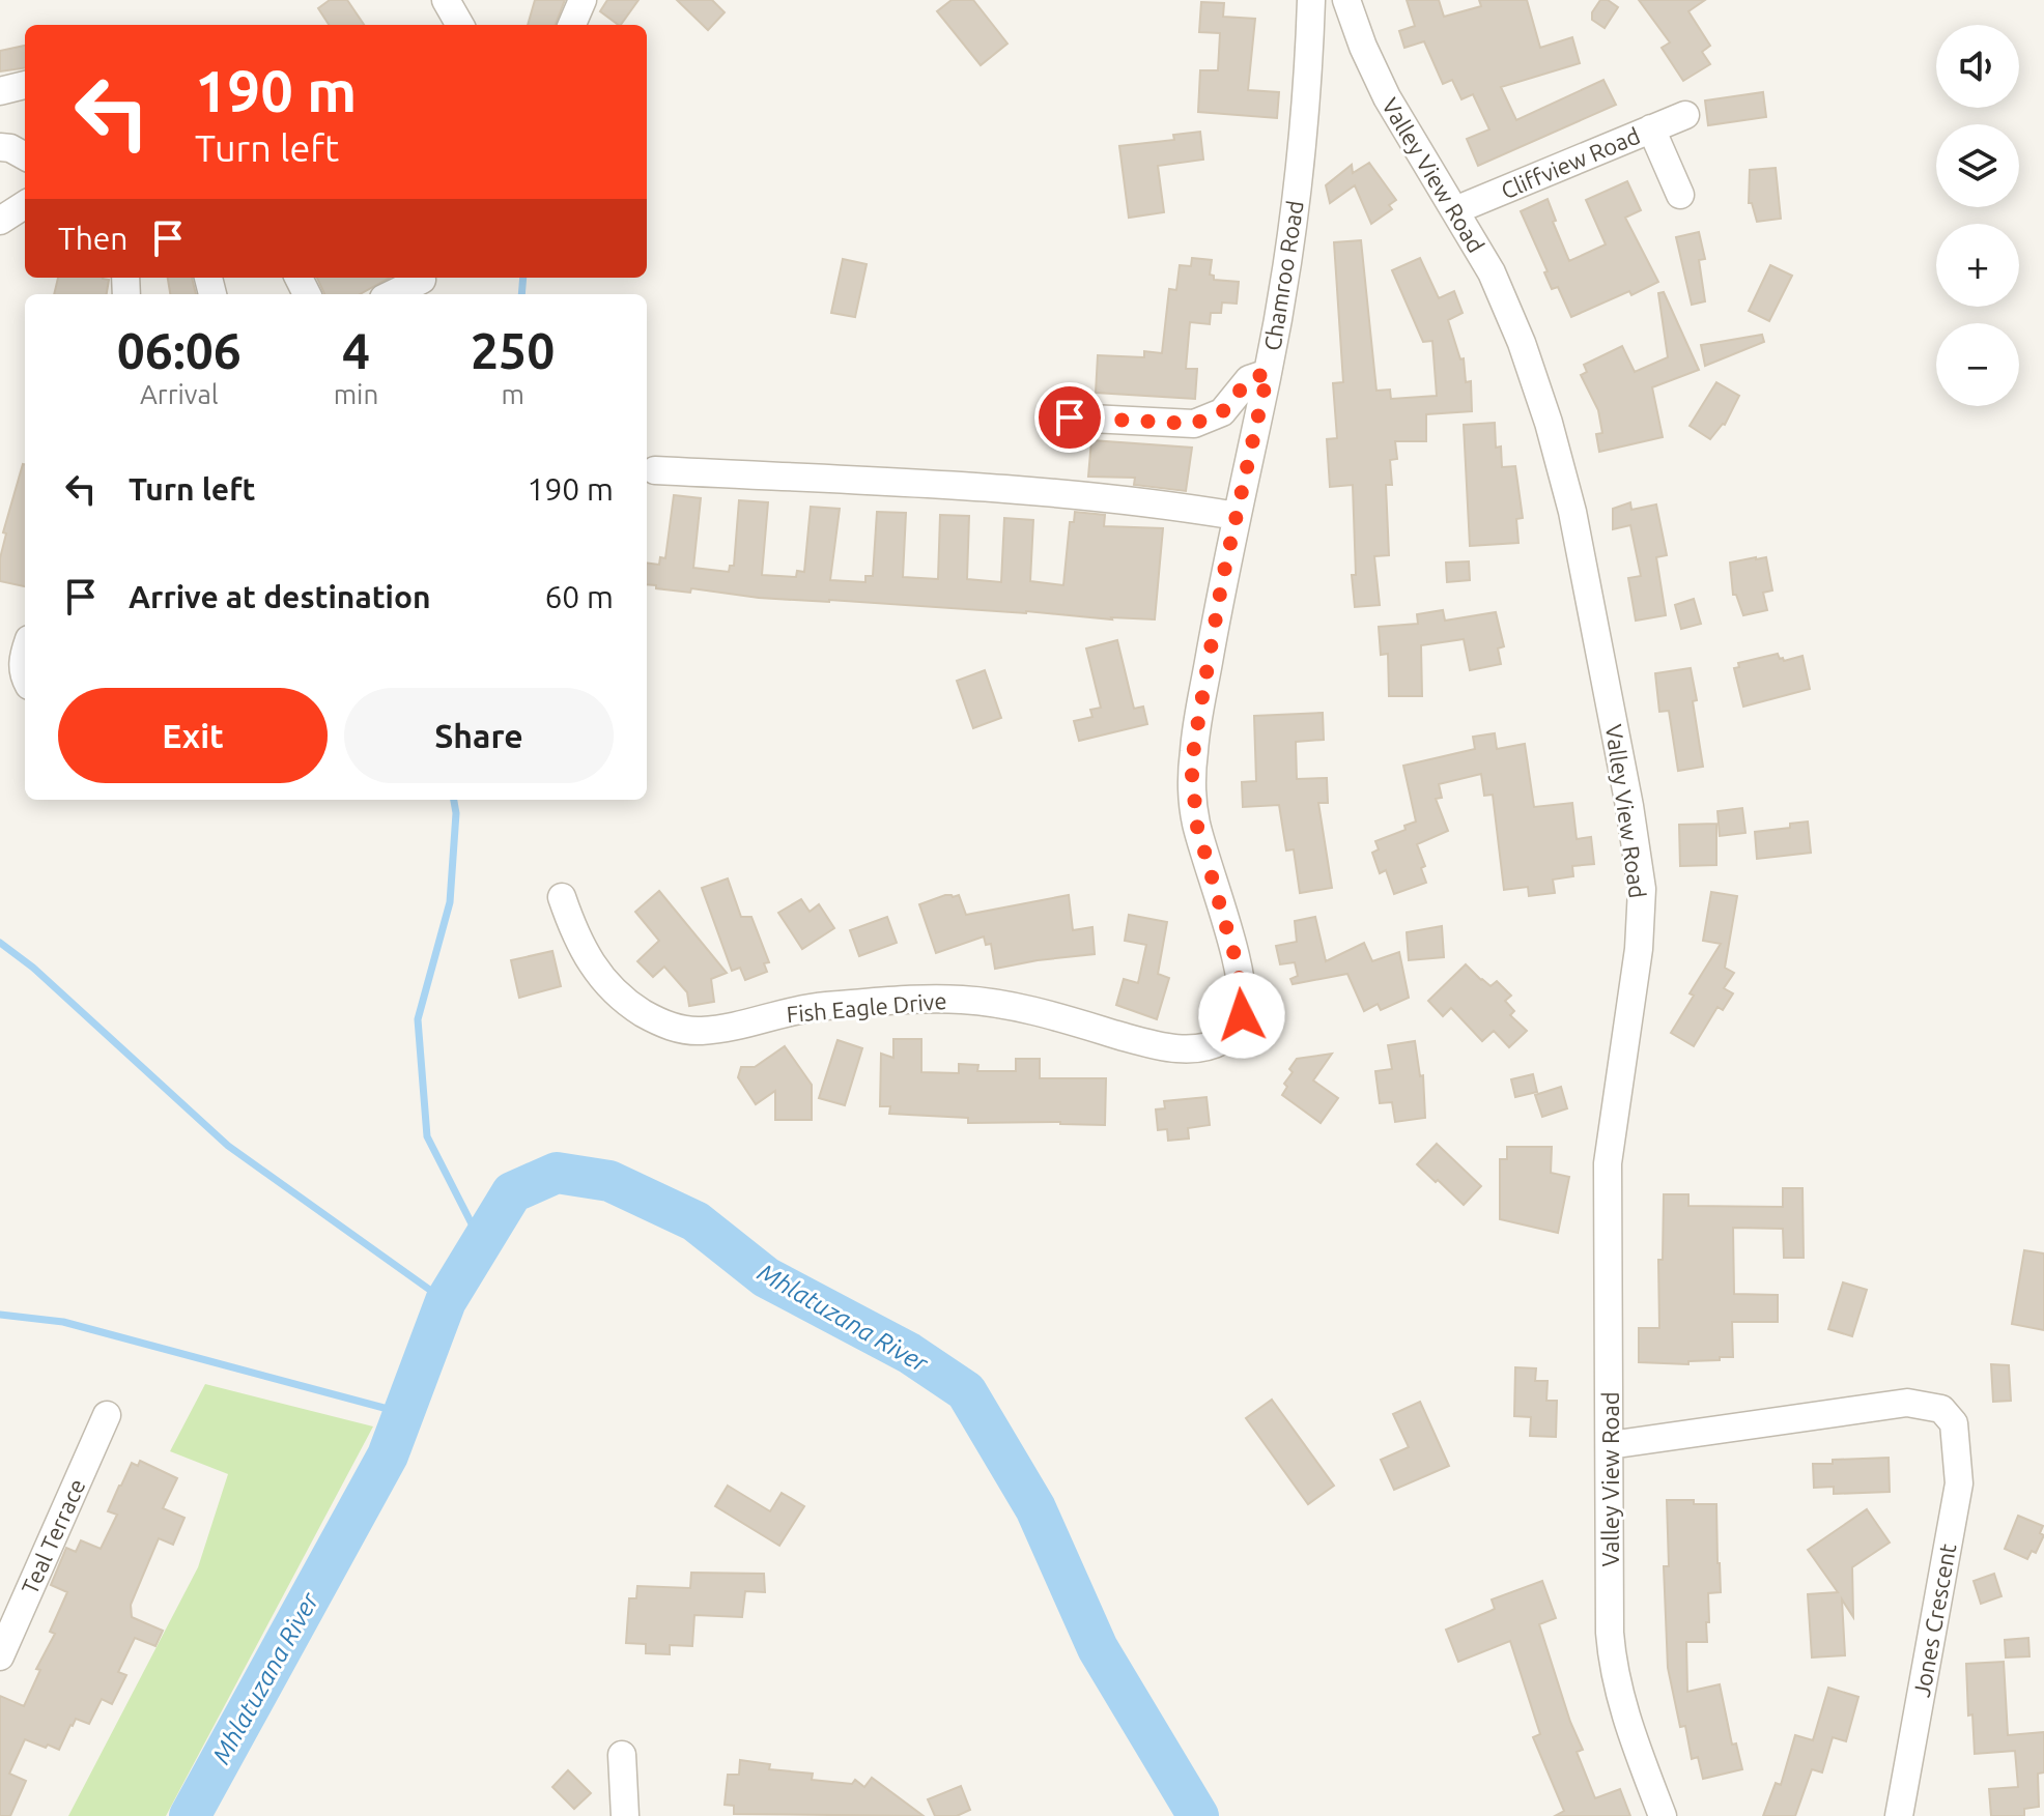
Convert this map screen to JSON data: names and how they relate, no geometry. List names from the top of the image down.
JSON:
{
  "streets": {
    "street": [
      "Cliffview Road",
      "Valley View Road",
      "Chamroo Road",
      "Fish Eagle Drive",
      "Teal Terrace",
      "Jones Crescent"
    ]
  },
  "crossings": [
    ["Cliffview Road", "Valley View Road"],
    ["Valley View Road", "Jones Crescent"],
    ["Chamroo Road", "Fish Eagle Drive"]
  ],
  "water": ["Mhlatuzana River"],
  "page": {
    "map_buttons": ["+", "−"],
    "turn": ["190 m", "Turn left"],
    "then": "Then",
    "eta": [
      "06:06",
      "Arrival",
      "4",
      "min",
      "250",
      "m"
    ],
    "list": [
      {
        "name": "Turn left",
        "value": "190 m"
      },
      {
        "name": "Arrive at destination",
        "value": "60 m"
      }
    ],
    "buttons": ["Exit", "Share"]
  }
}
